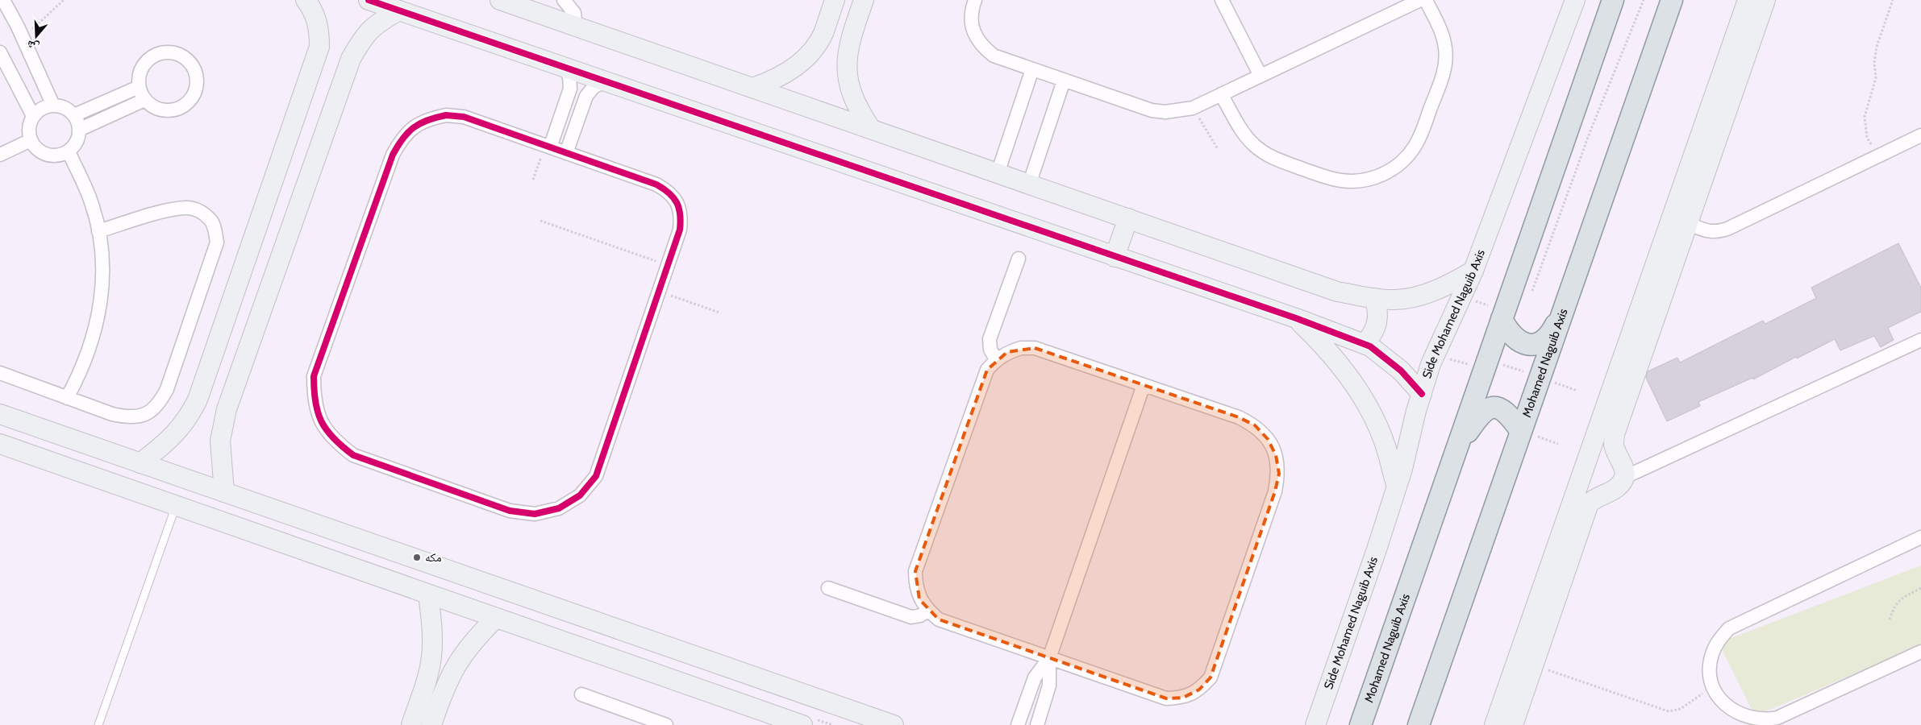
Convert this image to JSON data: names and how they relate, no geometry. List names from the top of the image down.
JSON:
{
  "streets": {
    "main road": ["Mohamed Naguib Axis"],
    "street": ["Side Mohamed Naguib Axis"]
  },
  "places": ["مكه"],
  "north": "bottom"
}
